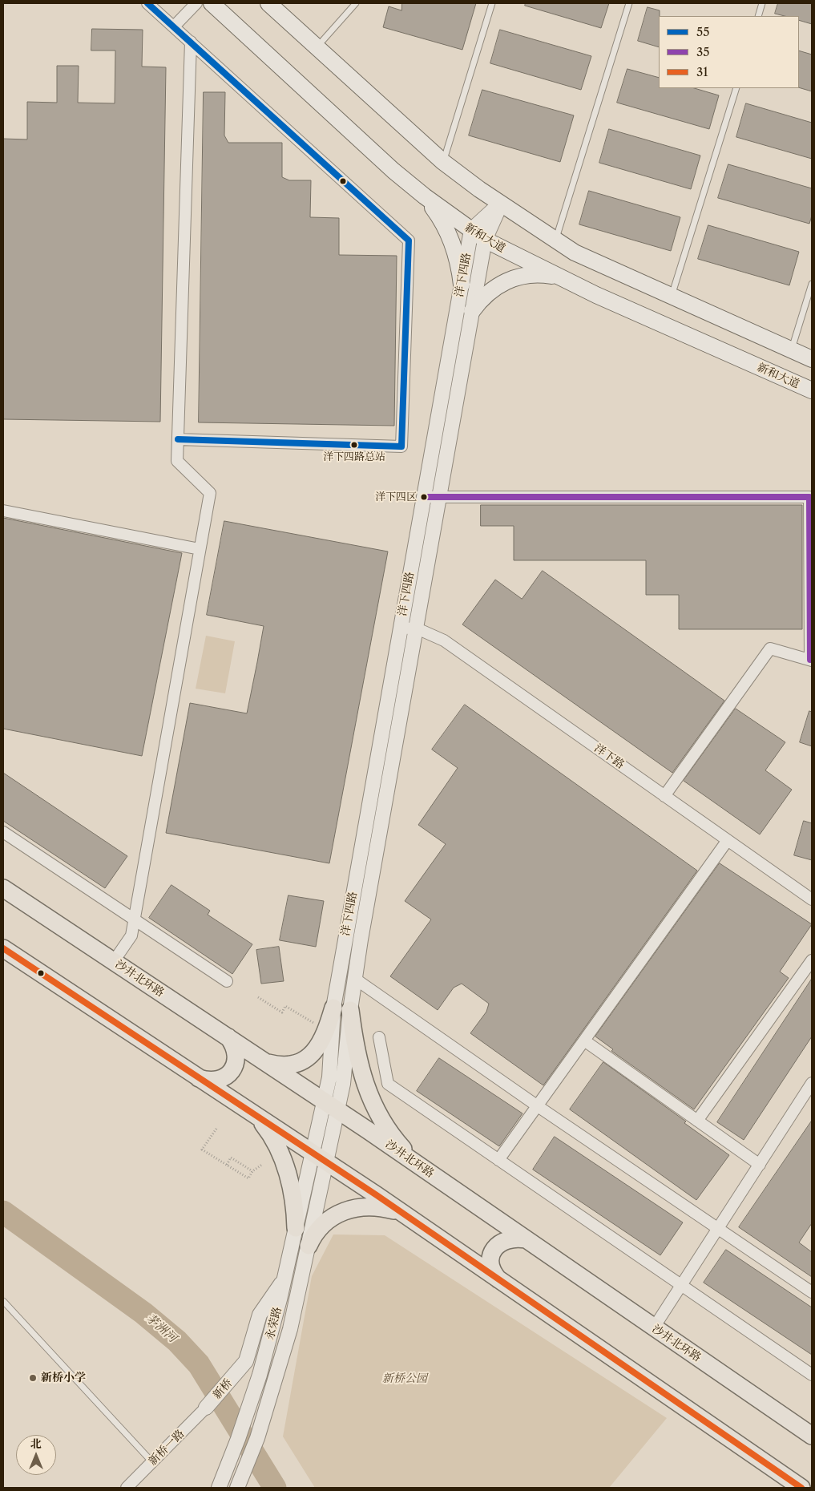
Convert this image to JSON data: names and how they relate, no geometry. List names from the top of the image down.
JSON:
{
  "streets": {
    "main road": ["新和大道", "沙井北环路"],
    "street": [
      "洋下四路",
      "洋下路",
      "永荣路",
      "新桥",
      "新桥一路"
    ]
  },
  "crossings": [
    ["新和大道", "洋下四路"],
    ["洋下四路", "洋下路"],
    ["洋下四路", "沙井北环路"],
    ["洋下四路", "永荣路"],
    ["永荣路", "新桥"],
    ["新桥", "新桥一路"]
  ],
  "water": ["茅洲河"],
  "parks": ["新桥公园"],
  "places": ["洋下四路总站", "洋下四区", "新桥小学"],
  "lines": ["transit line 55", "transit line 35", "transit line 31"],
  "legend": ["55", "35", "31"],
  "north": "top"
}
